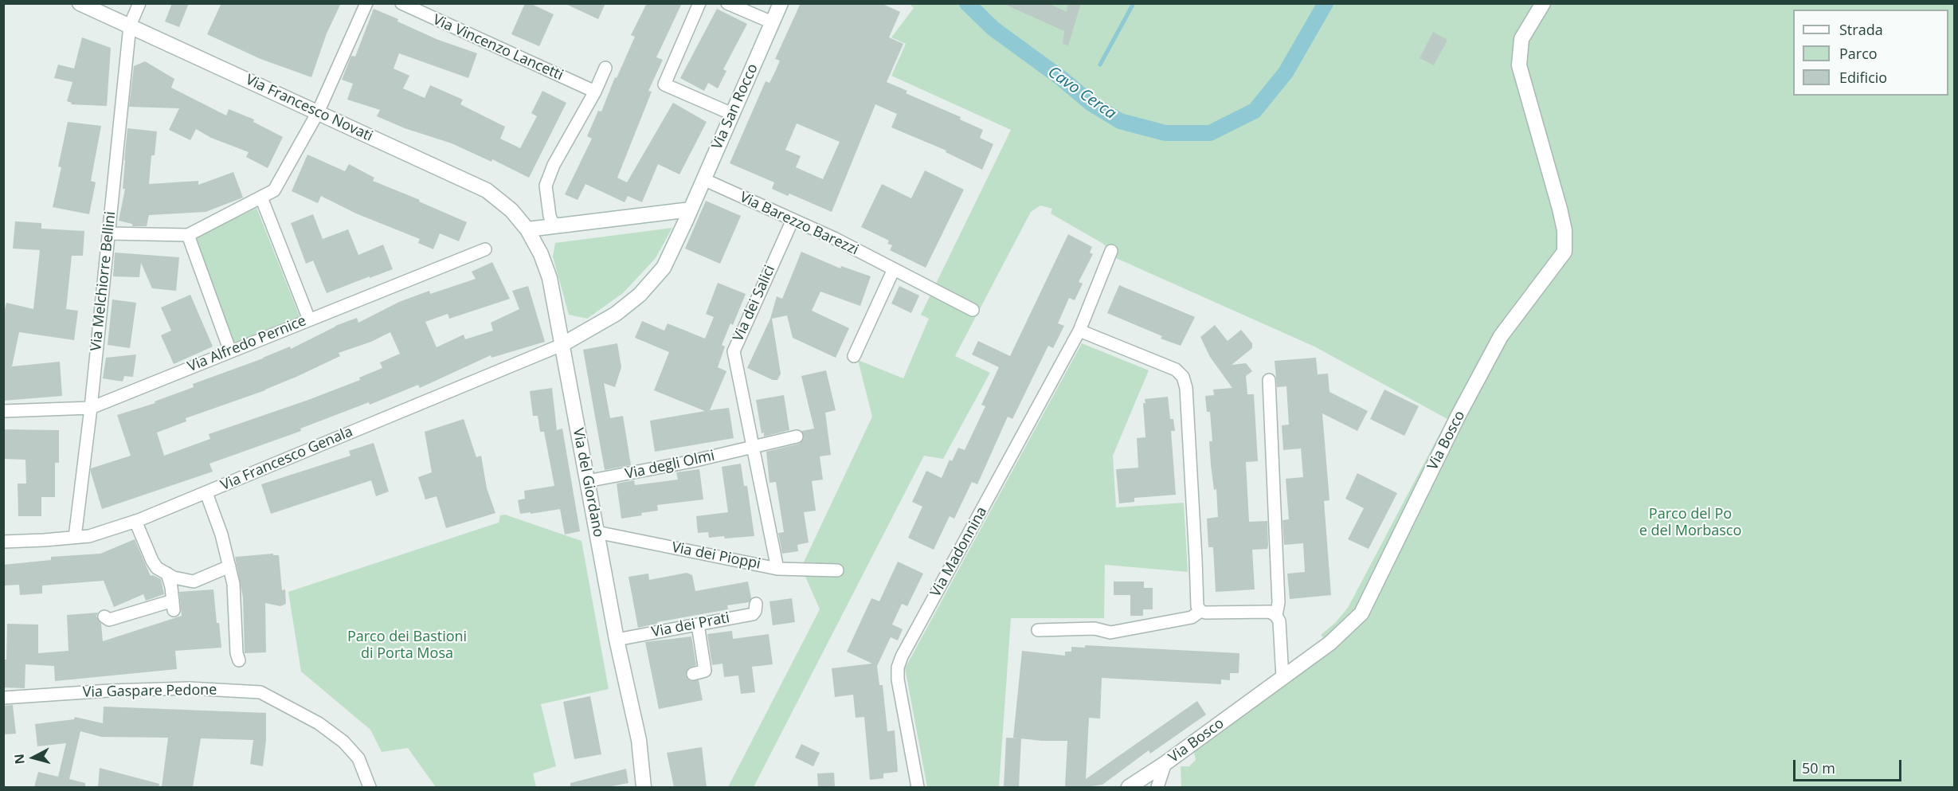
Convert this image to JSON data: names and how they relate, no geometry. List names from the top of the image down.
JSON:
{
  "streets": {
    "street": [
      "Via Vincenzo Lancetti",
      "Via San Rocco",
      "Via Francesco Novati",
      "Via Barezzo Barezzi",
      "Via Melchiorre Bellini",
      "Via dei Salici",
      "Via Alfredo Pernice",
      "Via Bosco",
      "Via Francesco Genala",
      "Via degli Olmi",
      "Via del Giordano",
      "Via Madonnina",
      "Via dei Pioppi",
      "Via dei Prati",
      "Via Gaspare Pedone"
    ]
  },
  "crossings": [
    ["Via San Rocco", "Via Barezzo Barezzi"],
    ["Via San Rocco", "Via Francesco Genala"],
    ["Via San Rocco", "Via del Giordano"],
    ["Via Francesco Novati", "Via Melchiorre Bellini"],
    ["Via Francesco Novati", "Via del Giordano"],
    ["Via Barezzo Barezzi", "Via dei Salici"],
    ["Via Melchiorre Bellini", "Via Alfredo Pernice"],
    ["Via Melchiorre Bellini", "Via Francesco Genala"],
    ["Via dei Salici", "Via degli Olmi"],
    ["Via dei Salici", "Via dei Pioppi"],
    ["Via Francesco Genala", "Via del Giordano"],
    ["Via degli Olmi", "Via del Giordano"],
    ["Via del Giordano", "Via dei Pioppi"],
    ["Via del Giordano", "Via dei Prati"]
  ],
  "water": ["Cavo Cerca"],
  "parks": ["Parco del Po e del Morbasco", "Parco dei Bastioni di Porta Mosa"],
  "legend": ["Strada", "Parco", "Edificio"],
  "scale_bar": "50 m",
  "north": "left"
}
